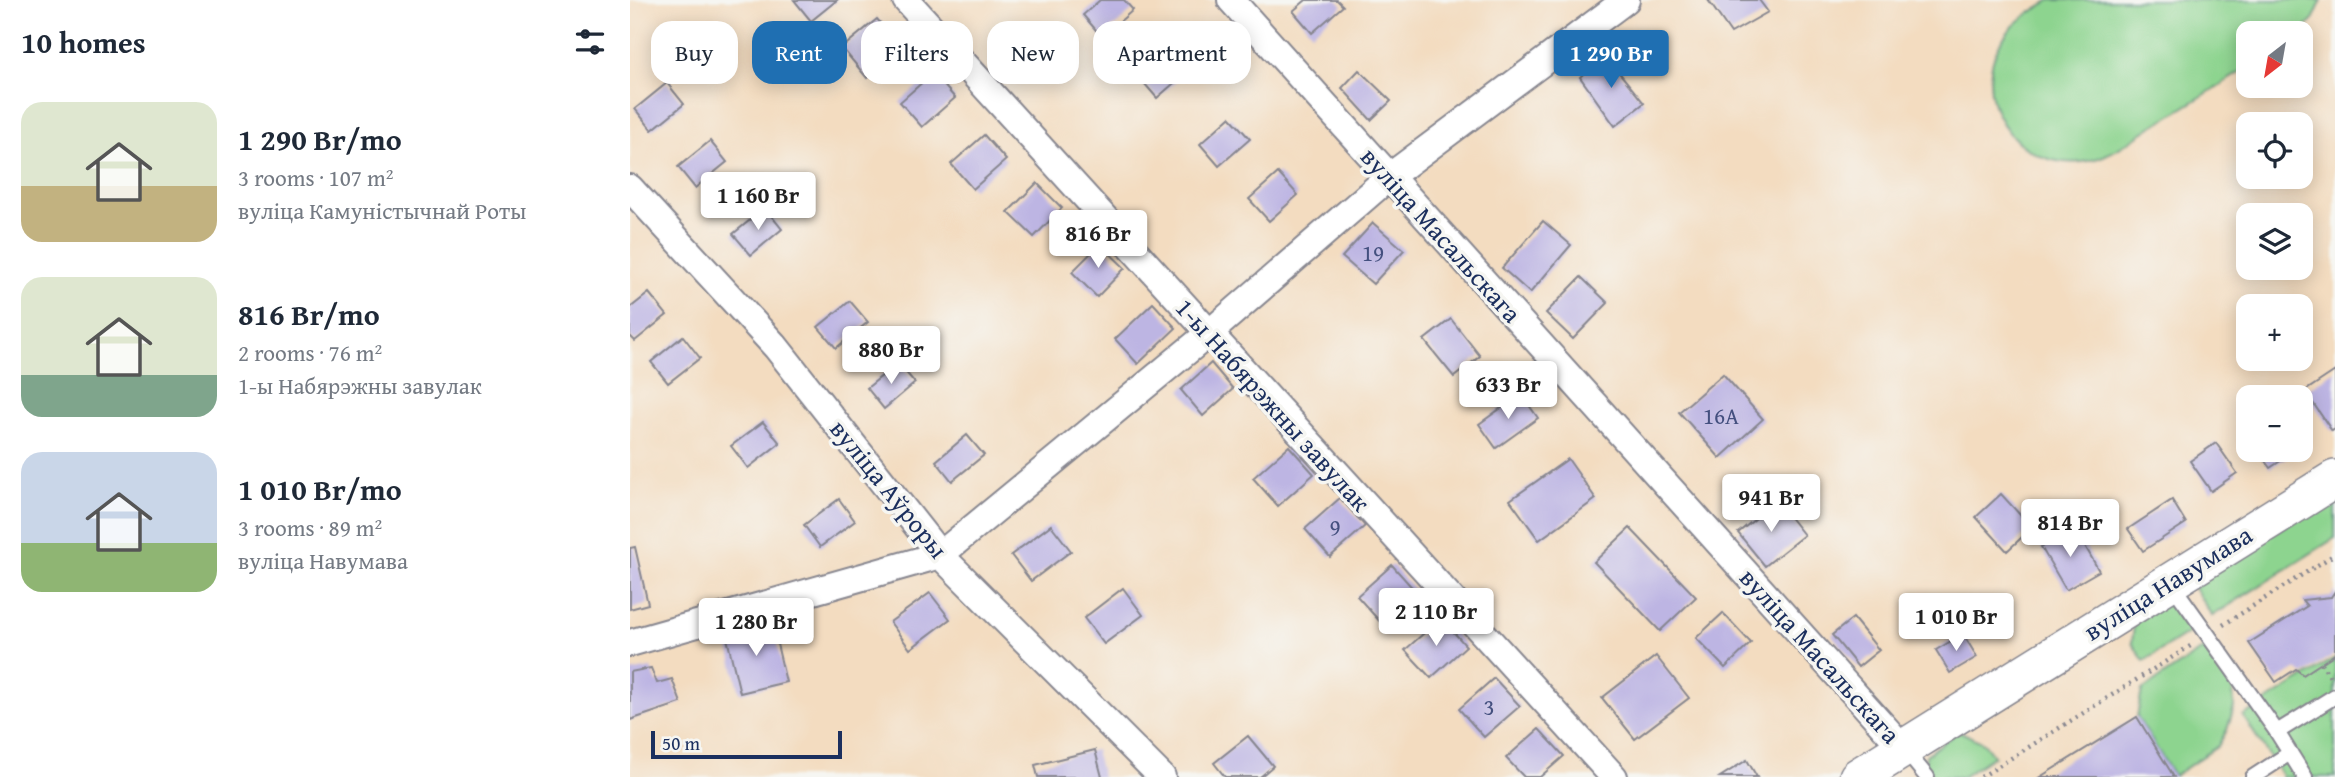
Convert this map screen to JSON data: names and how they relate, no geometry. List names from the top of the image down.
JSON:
{
  "streets": {
    "street": [
      "вуліца Масальскага",
      "1-ы Набярэжны завулак",
      "вуліца Аўроры",
      "вуліца Навумава"
    ]
  },
  "crossings": [
    ["вуліца Масальскага", "вуліца Навумава"]
  ],
  "house_numbers": [
    "19",
    "16А",
    "9",
    "3"
  ],
  "scale_bar": "50 m",
  "north": "bottom left",
  "page": {
    "heading": "10 homes",
    "map_buttons": ["+", "−"],
    "chip": [
      "Buy",
      "Rent",
      "Filters",
      "New",
      "Apartment"
    ],
    "price": [
      "1 290 Br",
      "1 160 Br",
      "816 Br",
      "880 Br",
      "633 Br",
      "941 Br",
      "814 Br",
      "2 110 Br",
      "1 010 Br",
      "1 280 Br"
    ],
    "list": [
      {
        "name": "1 290 Br/mo",
        "note": "3 rooms · 107 m² · вуліца Камуністычнай Роты"
      },
      {
        "name": "816 Br/mo",
        "note": "2 rooms · 76 m² · 1-ы Набярэжны завулак"
      },
      {
        "name": "1 010 Br/mo",
        "note": "3 rooms · 89 m² · вуліца Навумава"
      }
    ],
    "scale": "50 m"
  }
}
